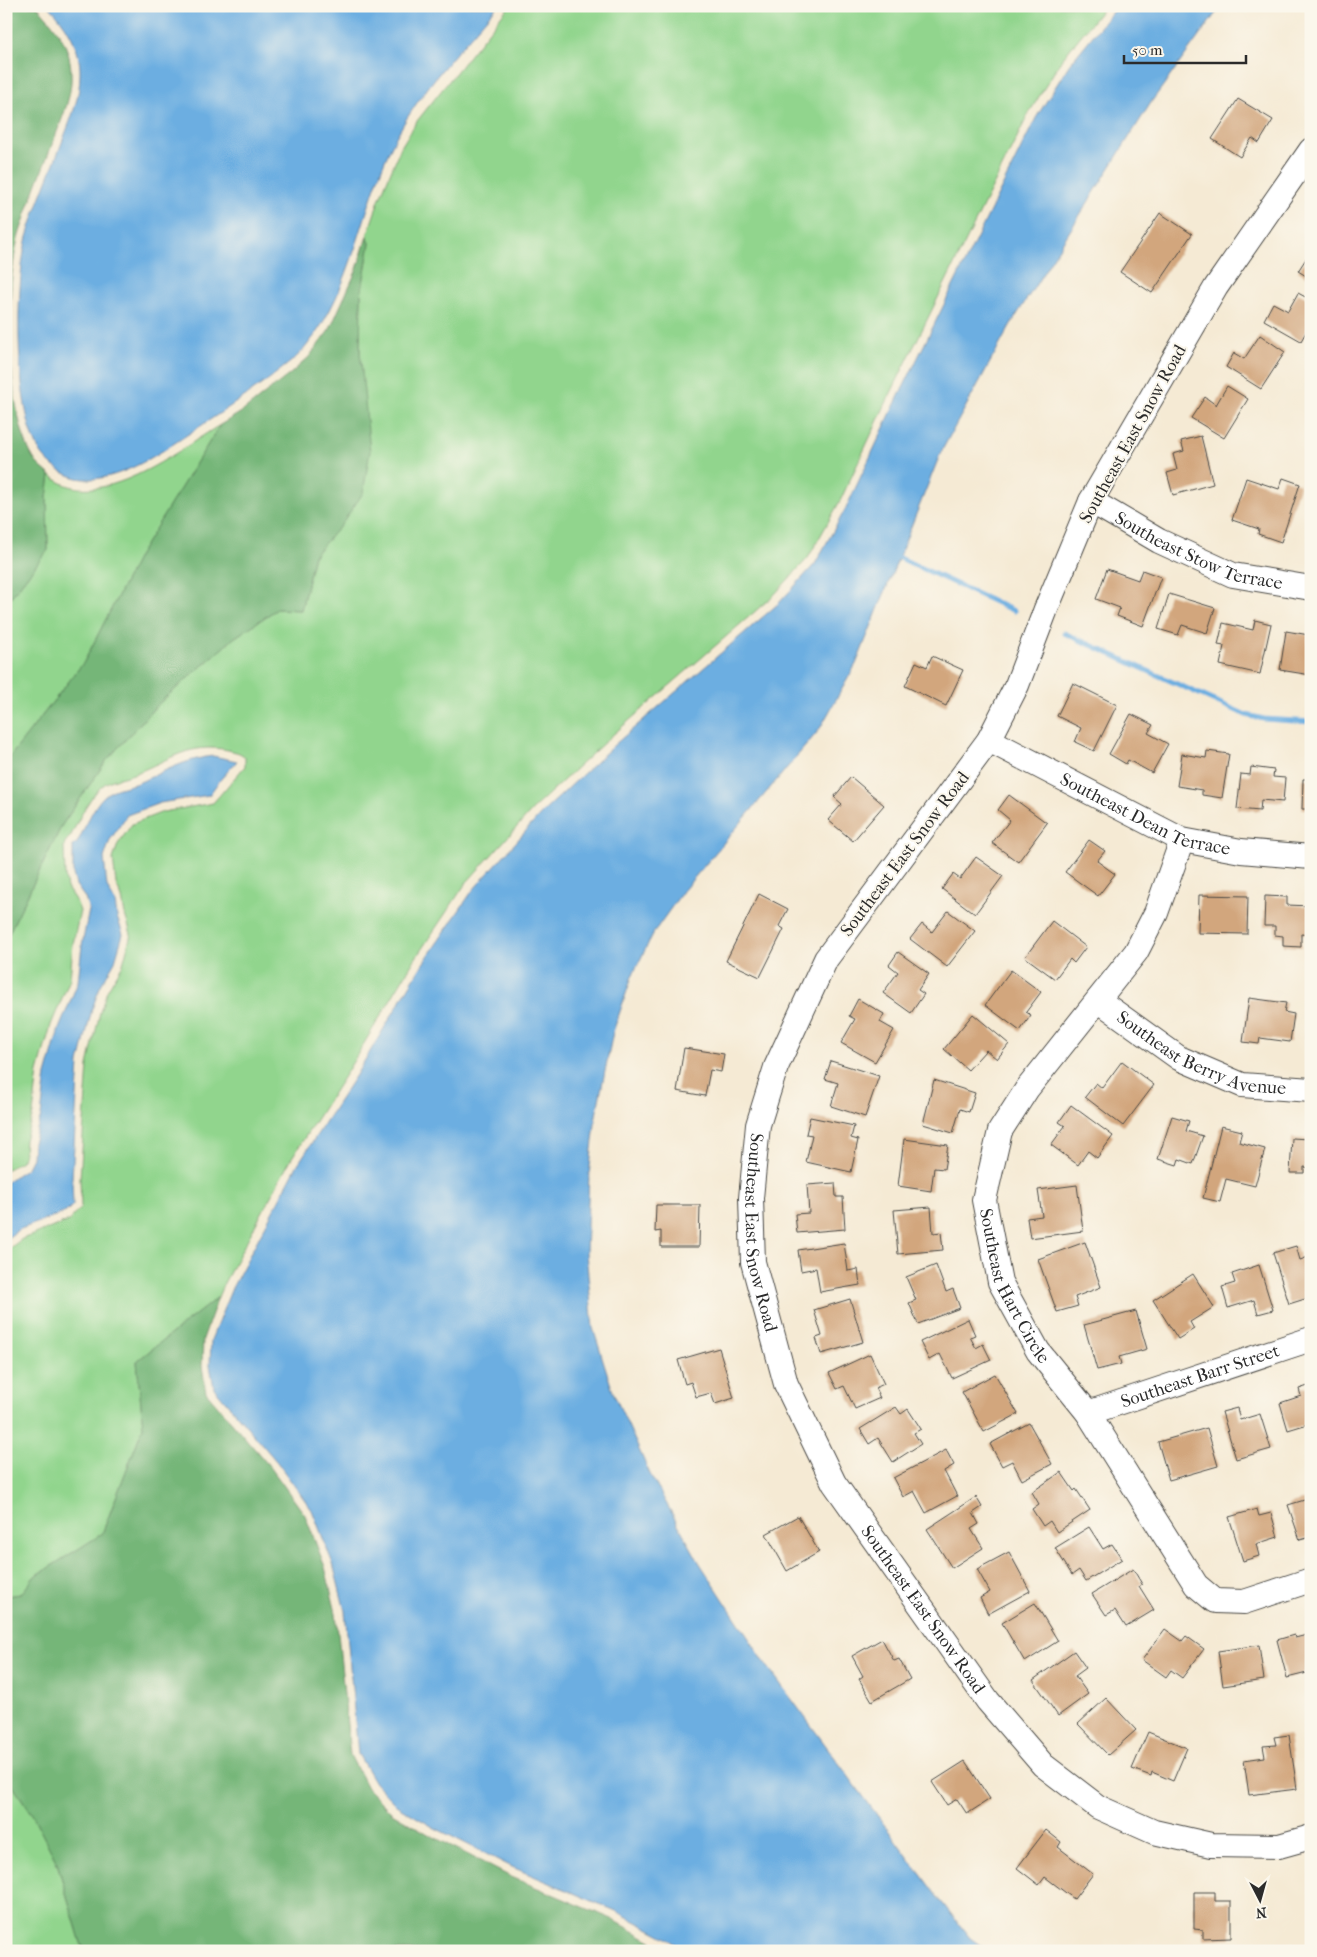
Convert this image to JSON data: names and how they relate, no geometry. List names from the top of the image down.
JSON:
{
  "streets": {
    "street": [
      "Southeast East Snow Road",
      "Southeast Stow Terrace",
      "Southeast Dean Terrace",
      "Southeast Berry Avenue",
      "Southeast Hart Circle",
      "Southeast Barr Street"
    ]
  },
  "crossings": [
    ["Southeast East Snow Road", "Southeast Stow Terrace"],
    ["Southeast East Snow Road", "Southeast Dean Terrace"],
    ["Southeast Dean Terrace", "Southeast Hart Circle"],
    ["Southeast Berry Avenue", "Southeast Hart Circle"],
    ["Southeast Hart Circle", "Southeast Barr Street"]
  ],
  "scale_bar": "50 m",
  "north": "bottom"
}
